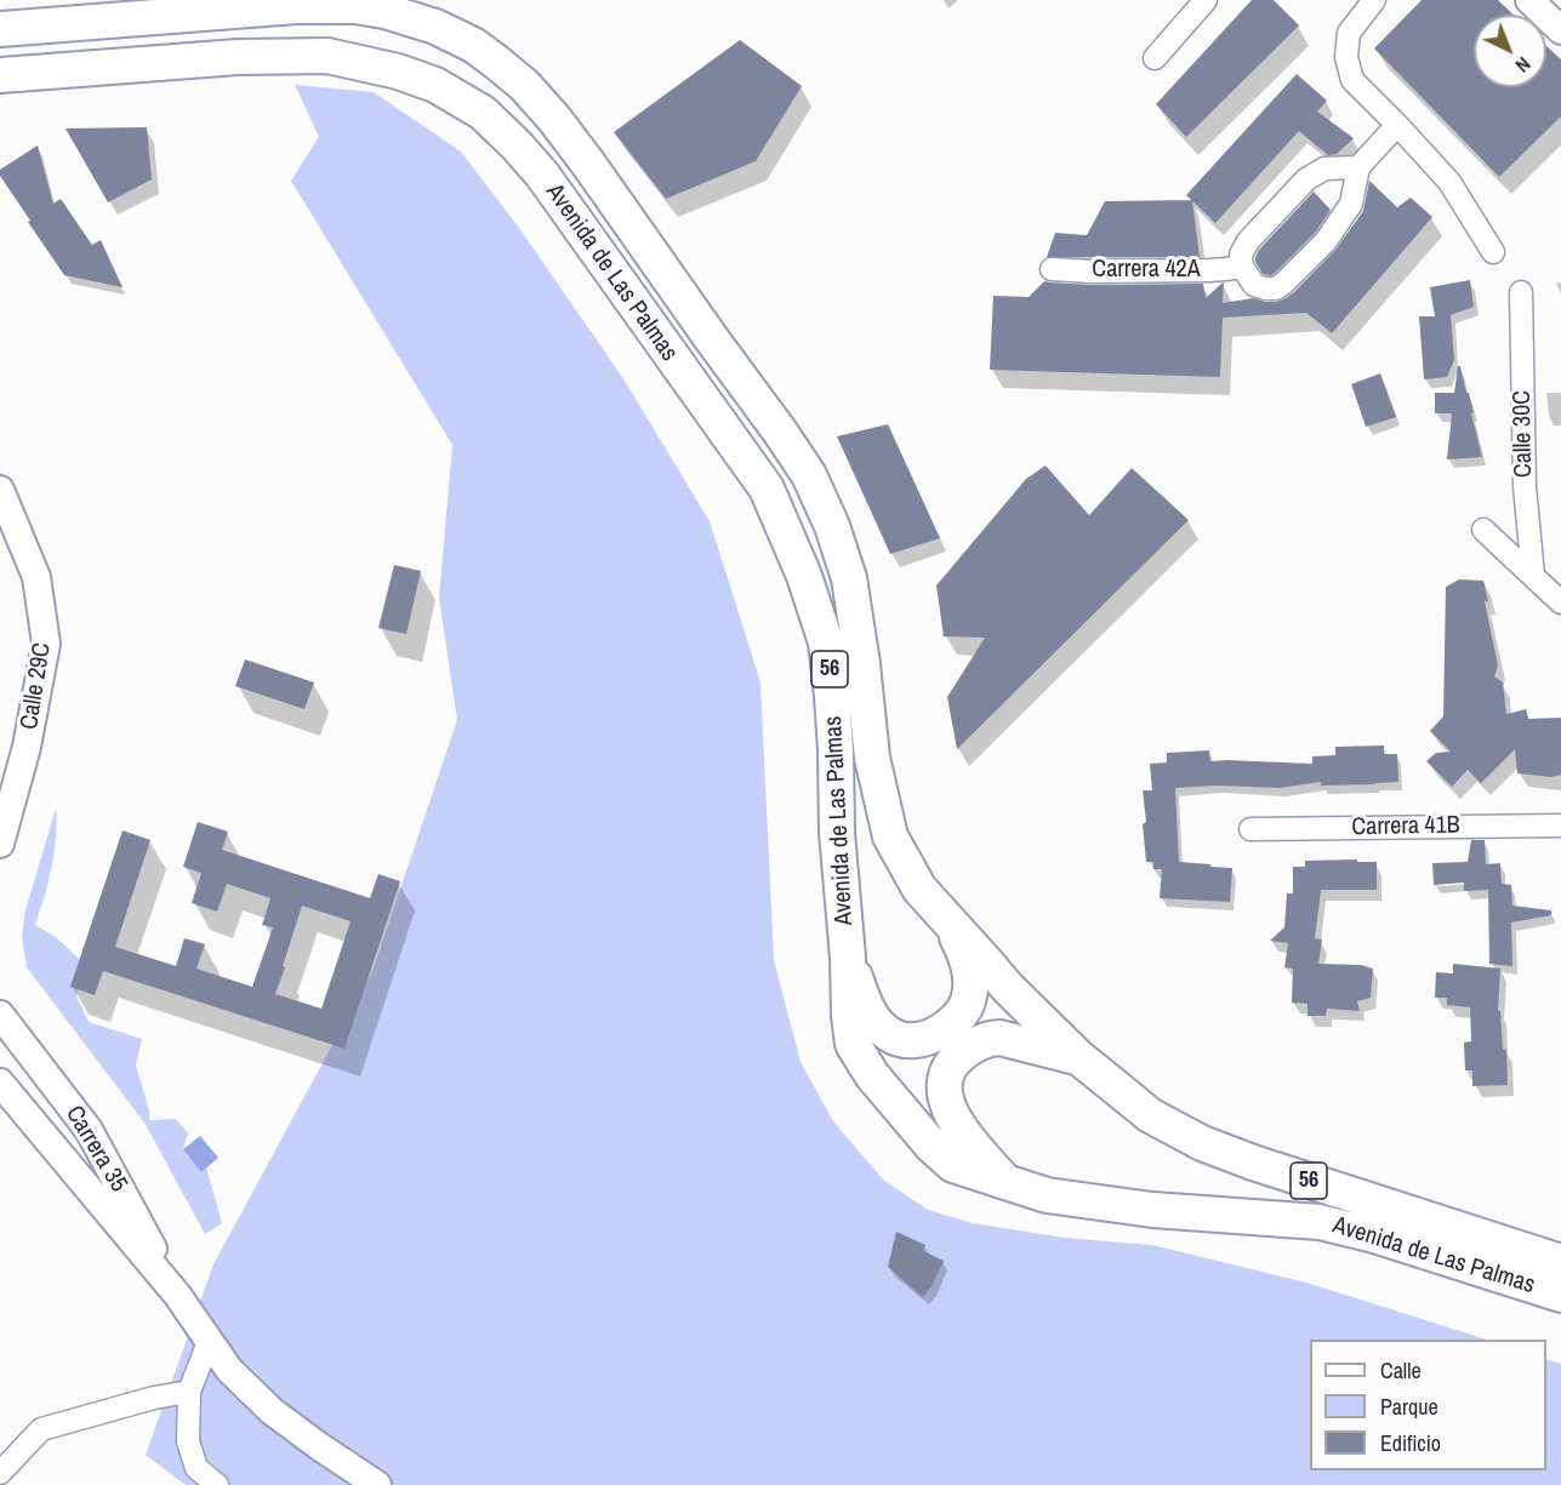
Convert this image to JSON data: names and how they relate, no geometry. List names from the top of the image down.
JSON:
{
  "streets": {
    "main road": ["Avenida de Las Palmas", "56"],
    "street": [
      "Carrera 42A",
      "Calle 30C",
      "Calle 29C",
      "Carrera 41B",
      "Carrera 35"
    ]
  },
  "legend": ["Calle", "Parque", "Edificio"],
  "north": "bottom right"
}
